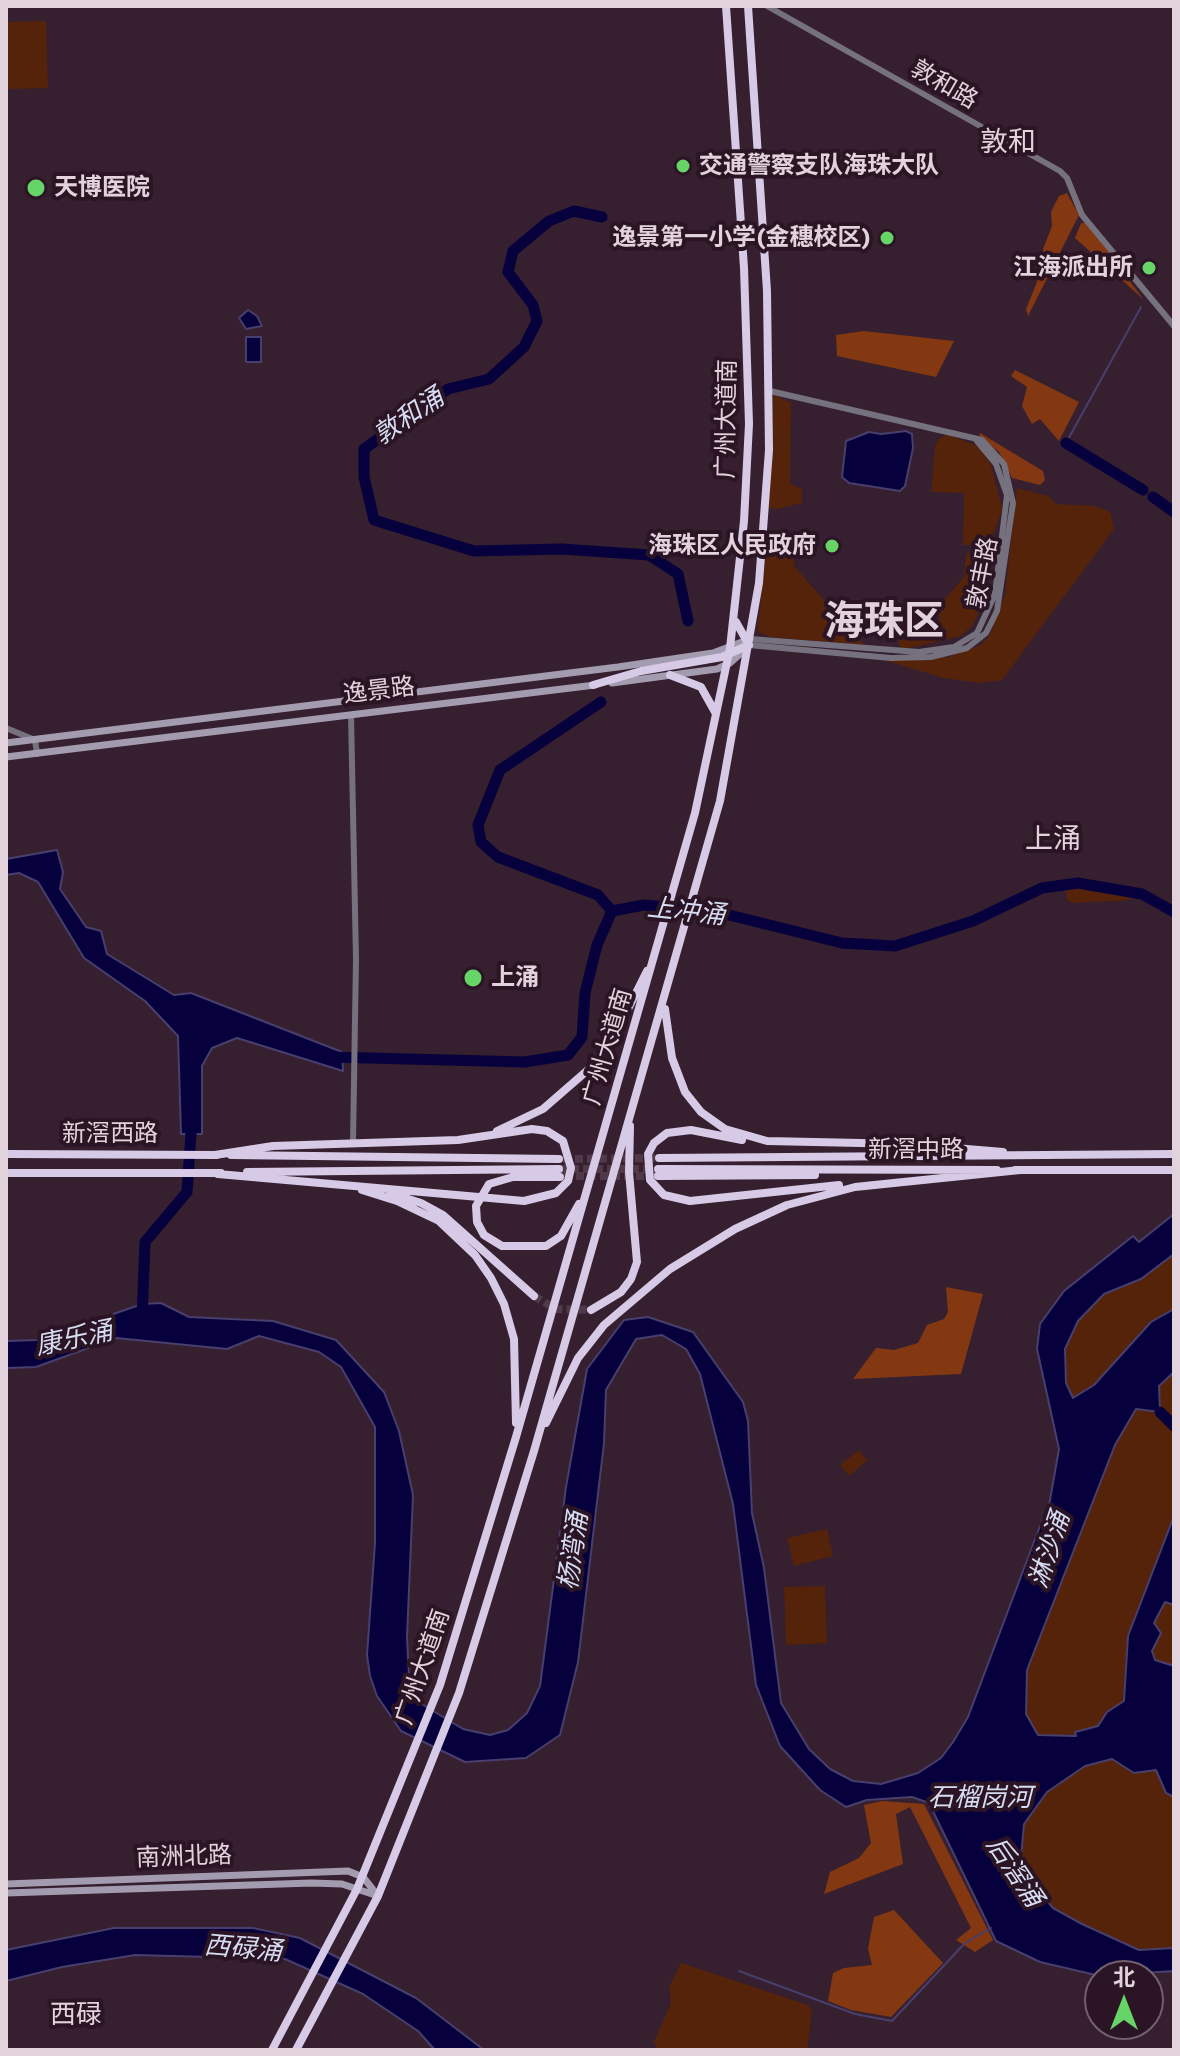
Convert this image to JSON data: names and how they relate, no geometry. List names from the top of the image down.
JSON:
{
  "streets": {
    "highway": ["广州大道南", "新滘西路", "新滘中路"],
    "main road": ["逸景路", "南洲北路"],
    "street": ["敦和路", "敦丰路"]
  },
  "crossings": [
    ["广州大道南", "敦丰路"],
    ["广州大道南", "逸景路"],
    ["广州大道南", "南洲北路"]
  ],
  "districts": [
    "敦和",
    "海珠区",
    "上涌",
    "西碌"
  ],
  "water": [
    "敦和涌",
    "上冲涌",
    "康乐涌",
    "淋沙涌",
    "杨湾涌",
    "石榴岗河",
    "后滘涌",
    "西碌涌"
  ],
  "places": [
    "交通警察支队海珠大队",
    "天博医院",
    "逸景第一小学(金穗校区)",
    "江海派出所",
    "海珠区人民政府",
    "上涌"
  ],
  "north": "top"
}
